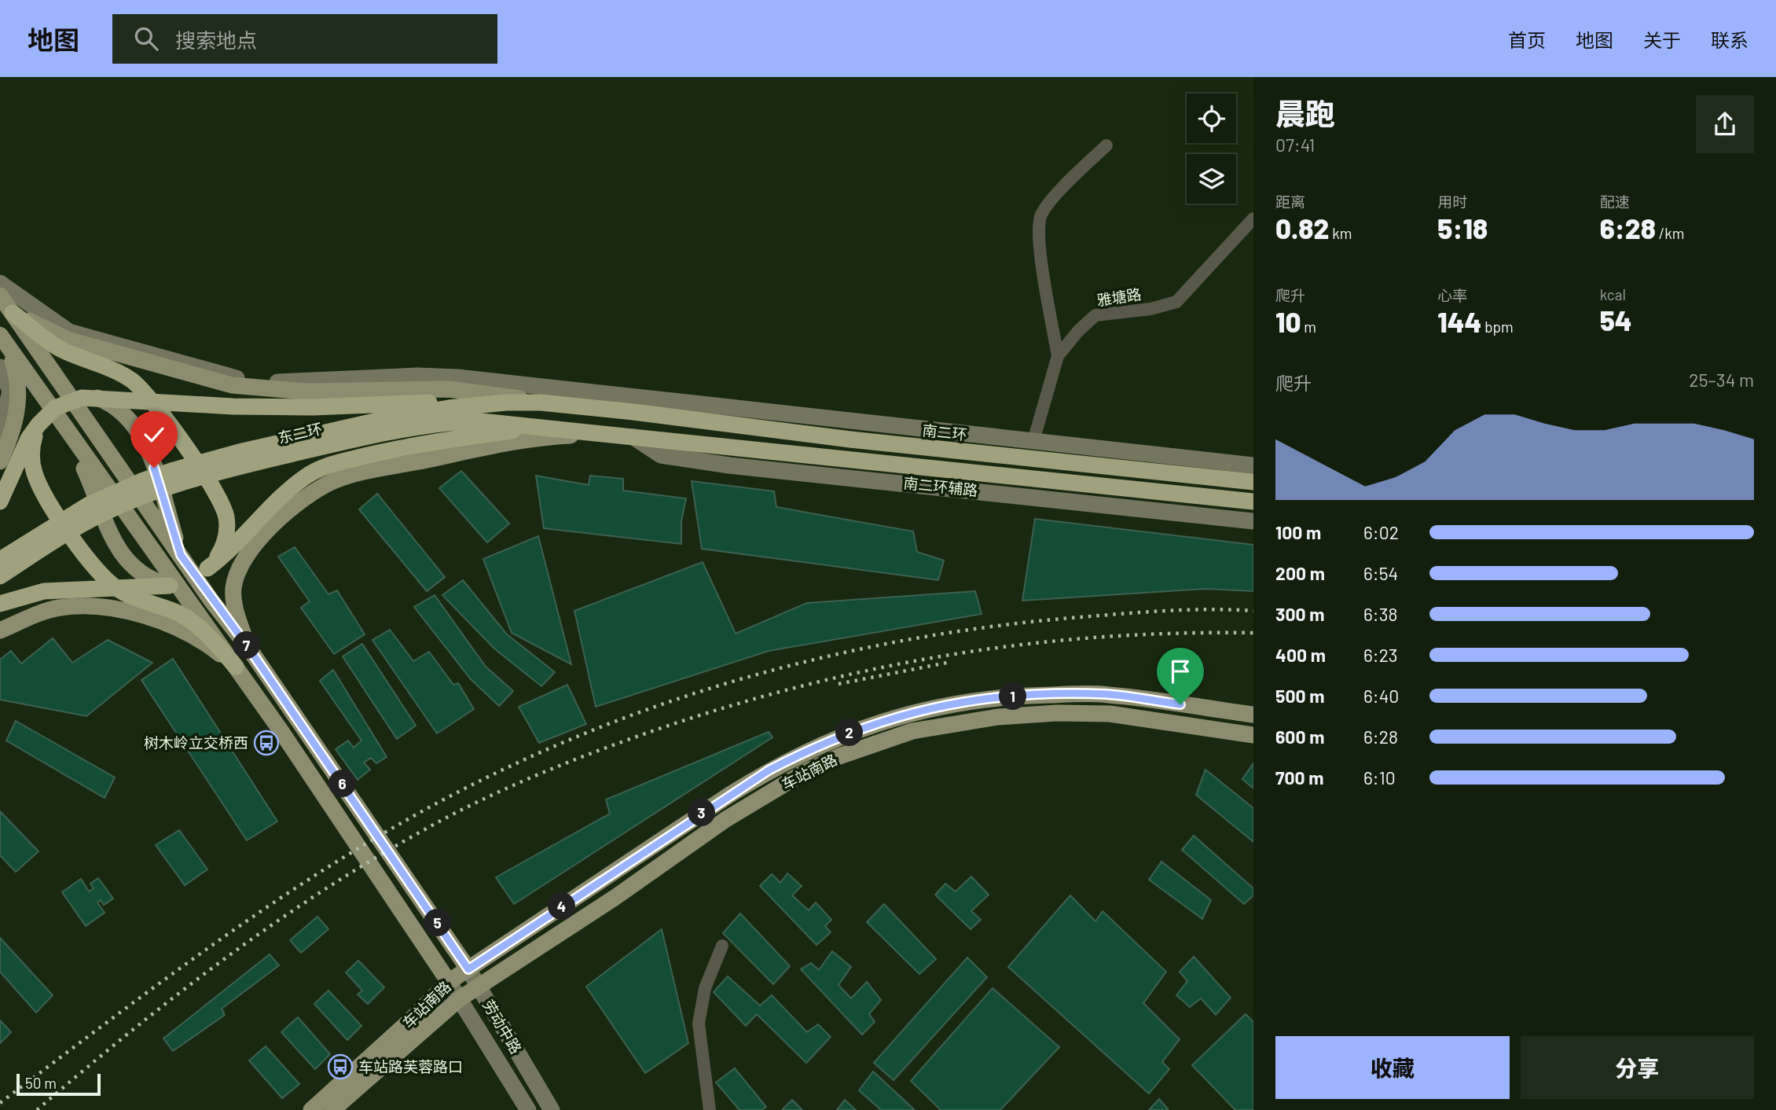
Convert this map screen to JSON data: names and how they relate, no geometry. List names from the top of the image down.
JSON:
{
  "streets": {
    "highway": ["南二环", "东二环"],
    "main road": ["南二环辅路", "车站南路", "劳动中路"],
    "street": ["雅塘路"]
  },
  "crossings": [
    ["南二环", "东二环"],
    ["东二环", "南二环辅路"],
    ["车站南路", "劳动中路"]
  ],
  "places": {
    "bus stop": ["树木岭立交桥西", "车站路芙蓉路口"]
  },
  "scale_bar": "50 m",
  "page": {
    "header": "地图",
    "search": "搜索地点",
    "nav": [
      "首页",
      "地图",
      "关于",
      "联系"
    ],
    "heading": ["晨跑", "07:41"],
    "stats": [
      ["距离", "0.82 km"],
      ["用时", "5:18"],
      ["配速", "6:28 /km"],
      ["爬升", "10 m"],
      ["心率", "144 bpm"],
      ["kcal", "54"]
    ],
    "chart": ["爬升", "25–34 m"],
    "list": [
      {
        "name": "100 m",
        "note": "6:02"
      },
      {
        "name": "200 m",
        "note": "6:54"
      },
      {
        "name": "300 m",
        "note": "6:38"
      },
      {
        "name": "400 m",
        "note": "6:23"
      },
      {
        "name": "500 m",
        "note": "6:40"
      },
      {
        "name": "600 m",
        "note": "6:28"
      },
      {
        "name": "700 m",
        "note": "6:10"
      }
    ],
    "pins": [
      "7",
      "1",
      "2",
      "6",
      "3",
      "4",
      "5"
    ],
    "buttons": ["收藏", "分享"],
    "scale": "50 m"
  }
}
